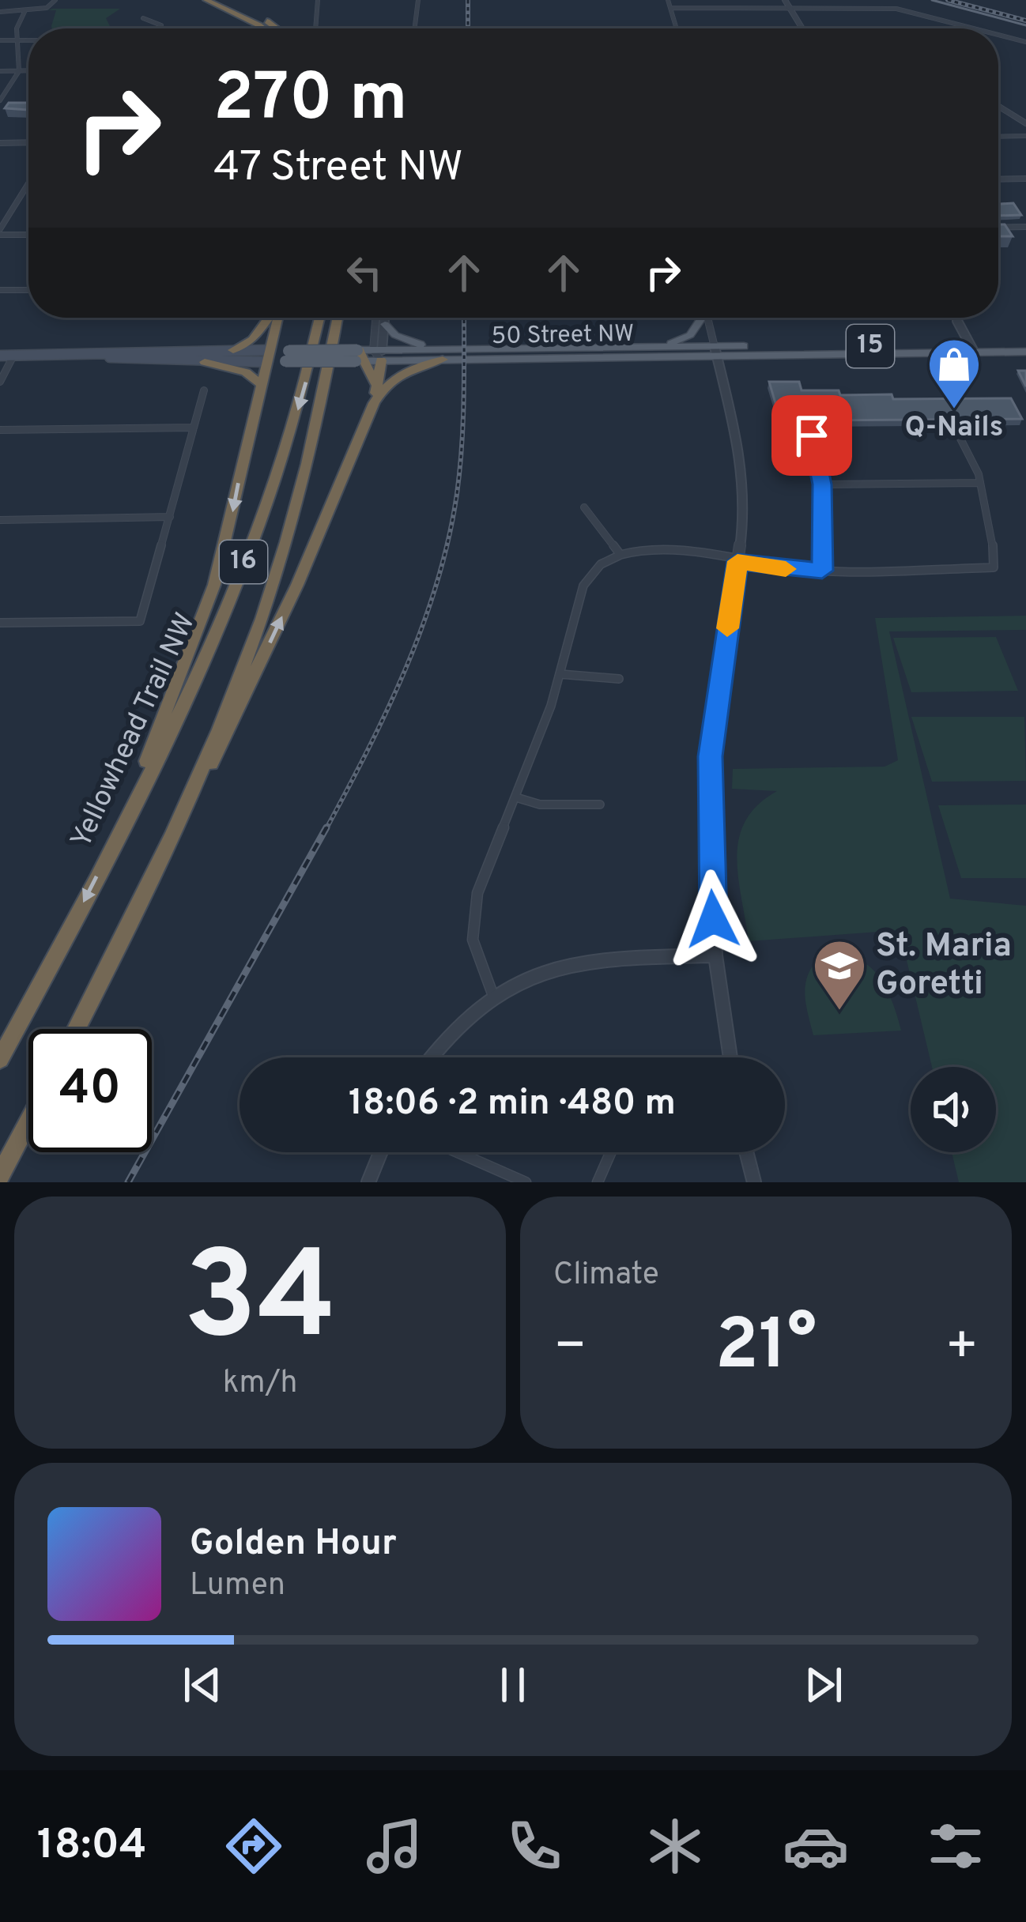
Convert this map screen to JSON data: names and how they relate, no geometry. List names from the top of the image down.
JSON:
{
  "streets": {
    "highway": ["16", "Yellowhead Trail NW"],
    "main road": ["50 Street NW", "15"]
  },
  "places": {
    "shop": ["Q-Nails"],
    "school or university": ["St. Maria Goretti"]
  },
  "page": {
    "turn": ["270 m", "47 Street NW"],
    "limit": "40",
    "trip": "18:06 · 2 min · 480 m",
    "tile": [
      ["34", "km/h"],
      "Climate"
    ],
    "heat": ["−", "21°", "+"],
    "song": ["Golden Hour", "Lumen"],
    "tabs": "18:04"
  }
}
